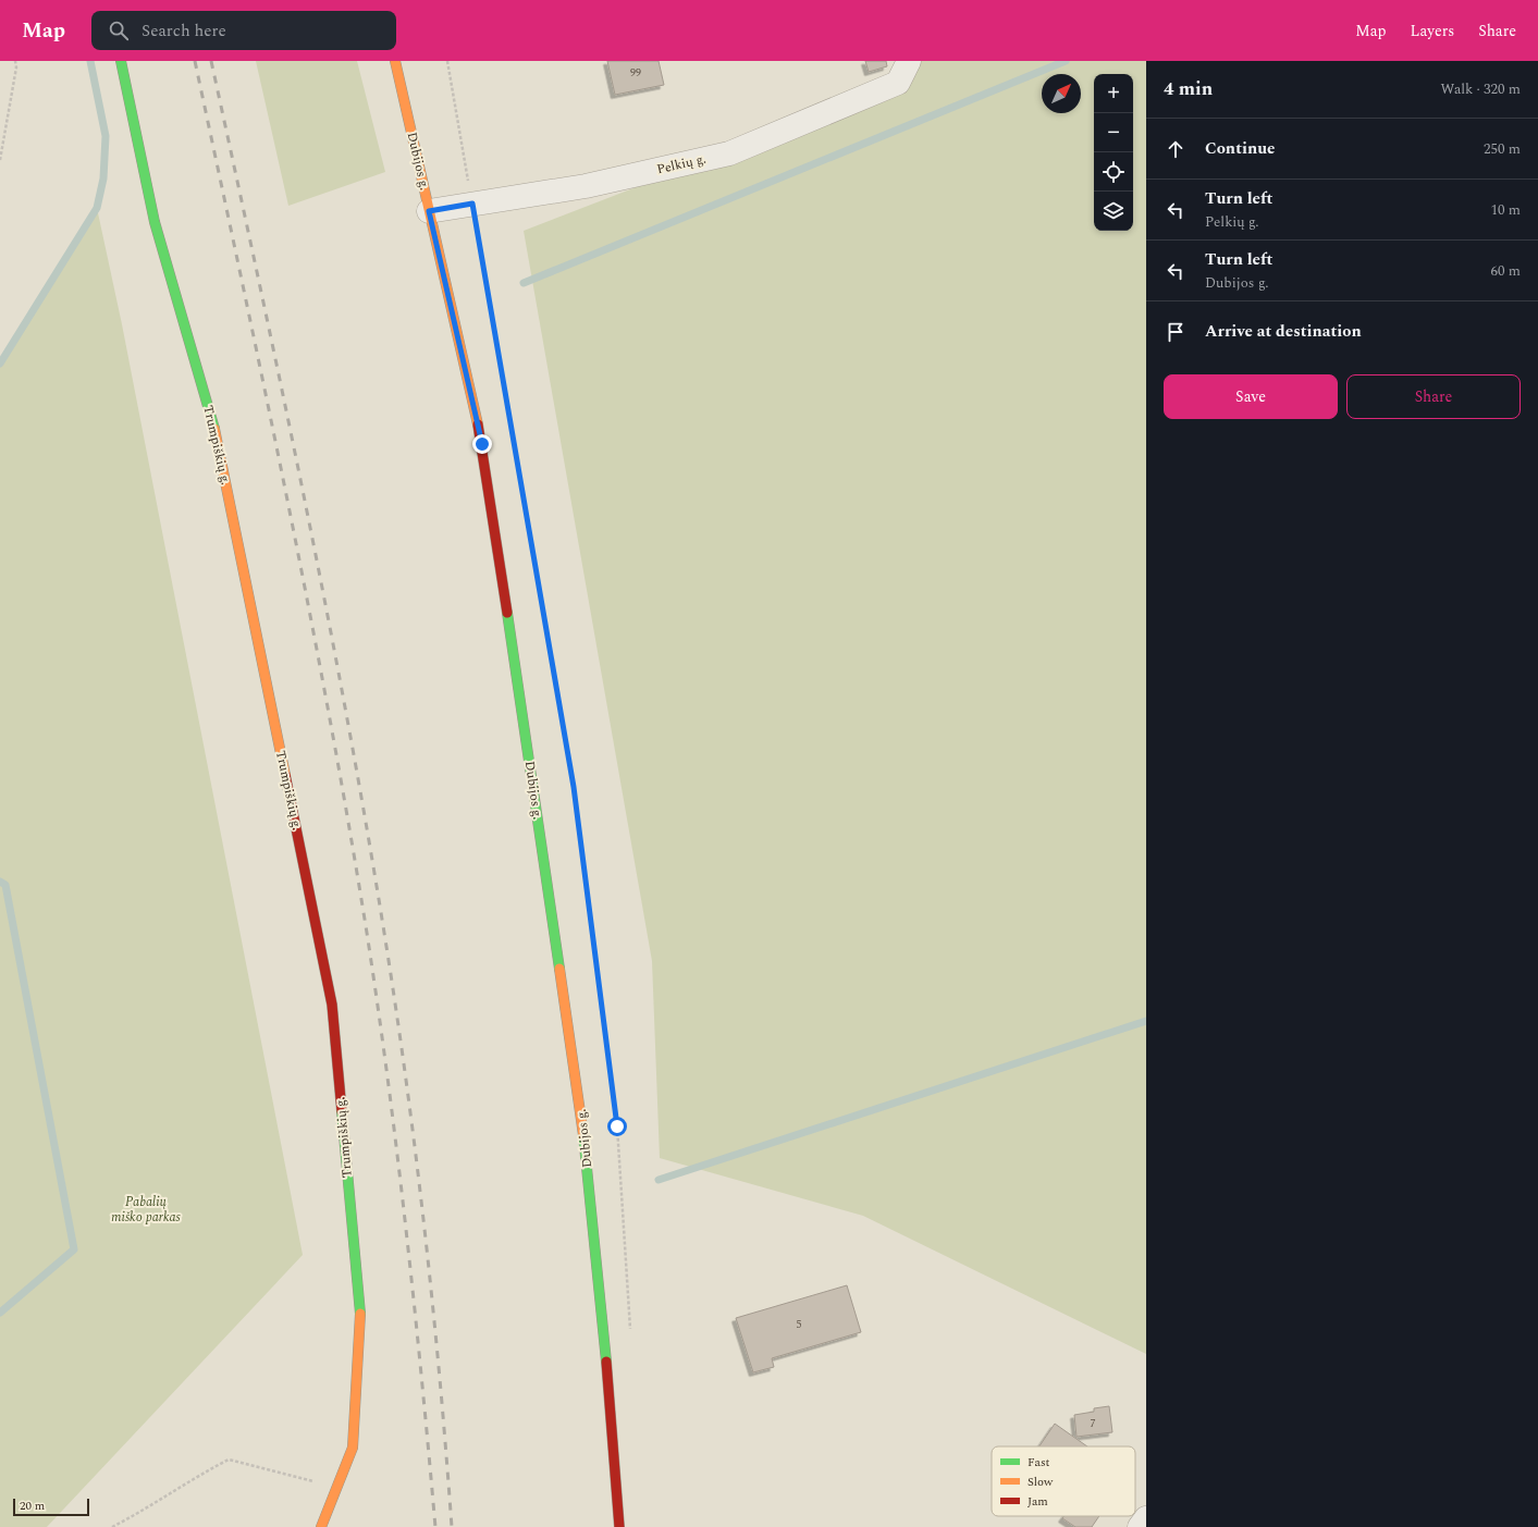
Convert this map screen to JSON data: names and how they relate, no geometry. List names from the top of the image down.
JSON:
{
  "streets": {
    "street": ["Dubijos g.", "Pelkių g.", "Trumpiškių g."]
  },
  "crossings": [
    ["Dubijos g.", "Pelkių g."]
  ],
  "parks": ["Pabalių miško parkas"],
  "house_numbers": ["99", "5", "7"],
  "legend": ["Fast", "Slow", "Jam"],
  "scale_bar": "20 m",
  "north": "top right",
  "page": {
    "header": "Map",
    "search": "Search here",
    "nav": ["Map", "Layers", "Share"],
    "heading": ["4 min", "Walk · 320 m"],
    "map_buttons": ["+", "−"],
    "list": [
      ["Continue", "250 m"],
      ["Turn left", "Pelkių g.", "10 m"],
      ["Turn left", "Dubijos g.", "60 m"],
      "Arrive at destination"
    ],
    "buttons": ["Save", "Share"],
    "scale": "20 m"
  }
}
